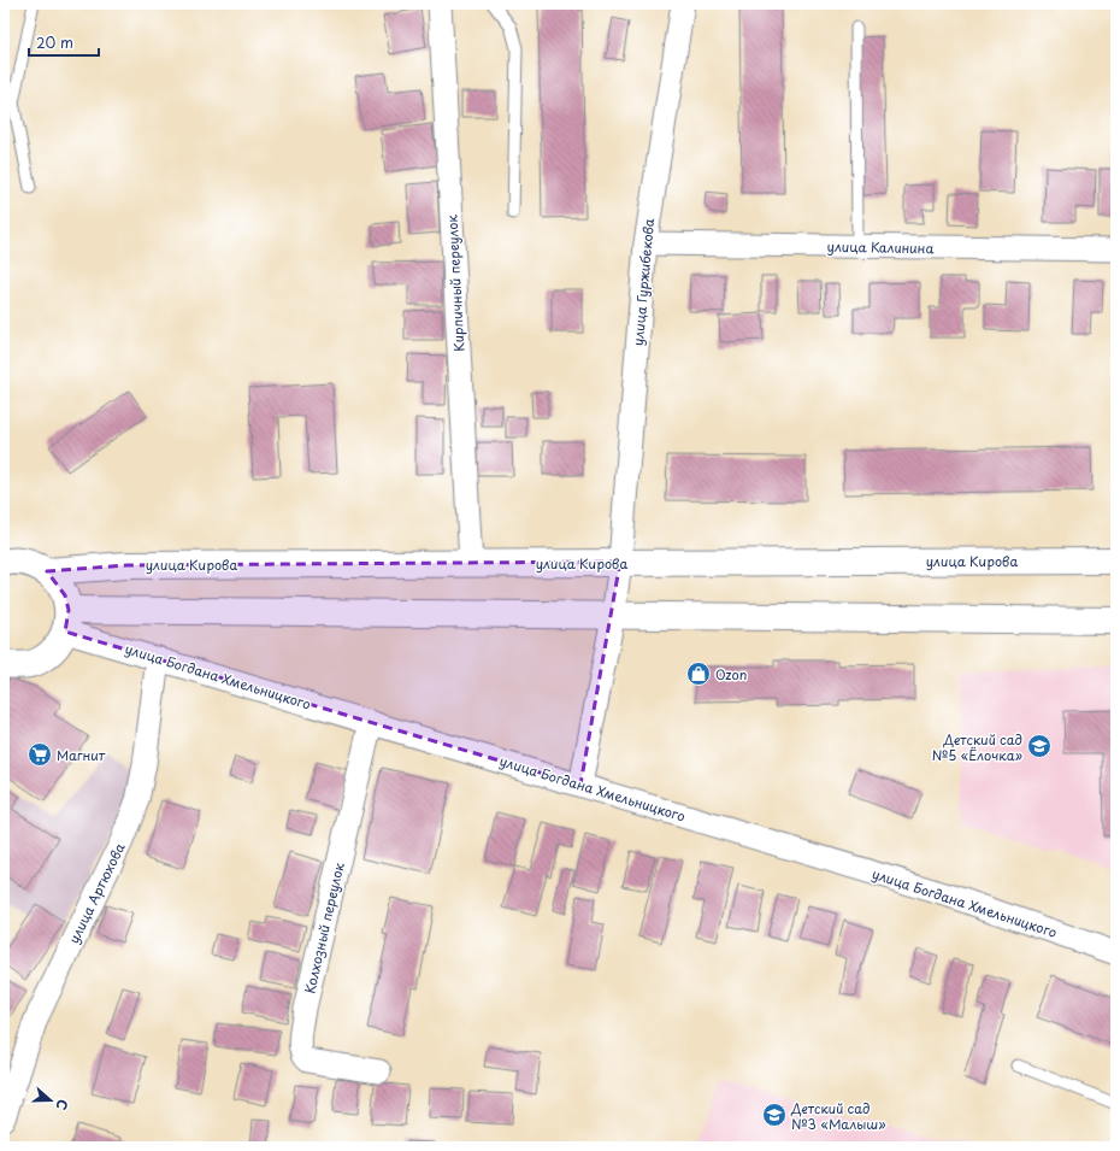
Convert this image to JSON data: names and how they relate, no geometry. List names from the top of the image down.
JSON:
{
  "streets": {
    "street": [
      "улица Калинина",
      "улица Гуржибекова",
      "Кирпичный переулок",
      "улица Кирова",
      "улица Богдана Хмельницкого",
      "улица Артюхова",
      "Колхозный переулок"
    ]
  },
  "crossings": [
    ["улица Калинина", "улица Гуржибекова"],
    ["улица Гуржибекова", "улица Кирова"],
    ["улица Гуржибекова", "улица Богдана Хмельницкого"],
    ["Кирпичный переулок", "улица Кирова"],
    ["улица Кирова", "улица Богдана Хмельницкого"],
    ["улица Богдана Хмельницкого", "улица Артюхова"],
    ["улица Богдана Хмельницкого", "Колхозный переулок"]
  ],
  "places": {
    "shop": ["Ozon"],
    "school or university": ["Детский сад №5 «Ёлочка»", "Детский сад №3 «Малыш»"],
    "supermarket": ["Магнит"]
  },
  "scale_bar": "20 m",
  "north": "right"
}
